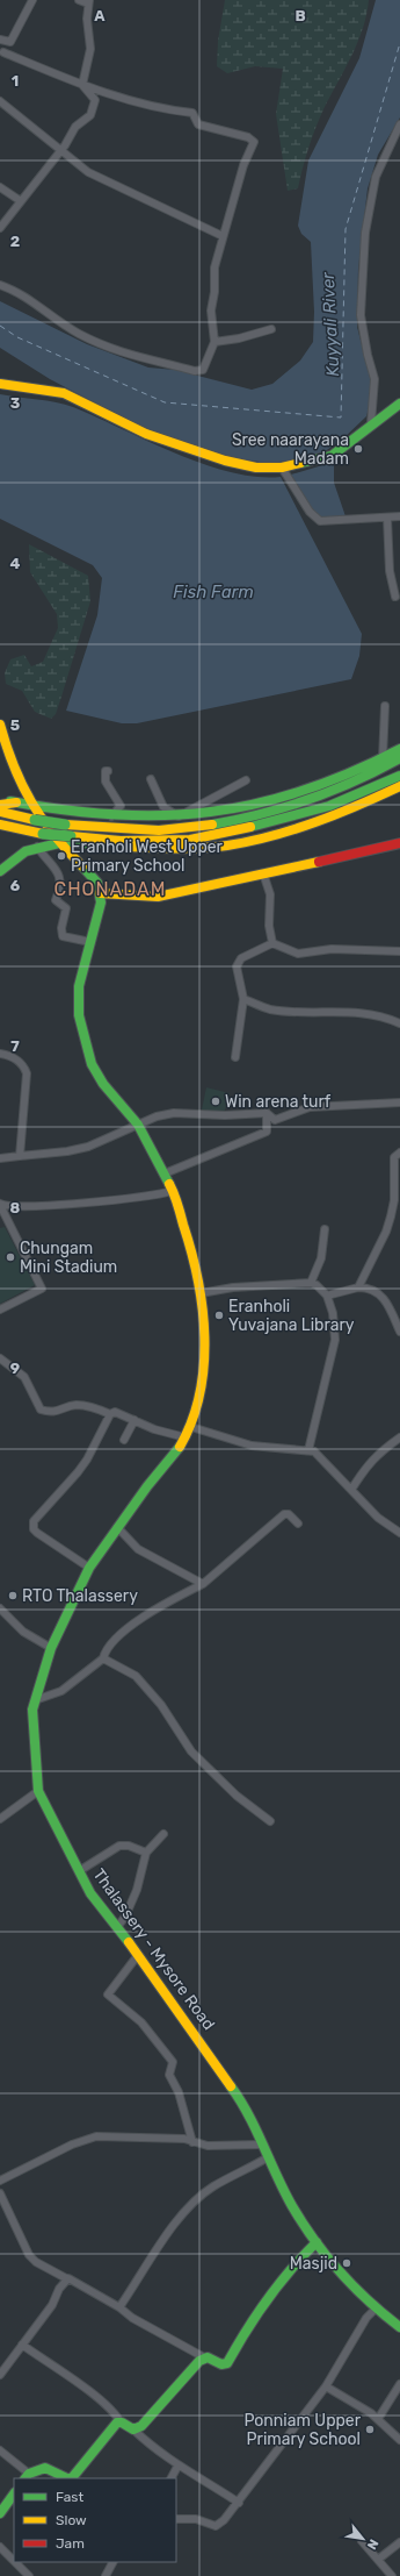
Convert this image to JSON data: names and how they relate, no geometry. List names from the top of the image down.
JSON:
{
  "streets": {
    "main road": ["Thalassery - Mysore Road"]
  },
  "districts": ["CHONADAM"],
  "water": ["Kuyyali River", "Fish Farm"],
  "places": [
    "Sree naarayana Madam",
    "Eranholi West Upper Primary School",
    "Win arena turf",
    "Chungam Mini Stadium",
    "Eranholi Yuvajana Library",
    "RTO Thalassery",
    "Masjid",
    "Ponniam Upper Primary School"
  ],
  "legend": ["Fast", "Slow", "Jam"],
  "north": "bottom right",
  "grid": {
    "columns": ["A", "B"],
    "rows": [
      "1",
      "2",
      "3",
      "4",
      "5",
      "6",
      "7",
      "8",
      "9"
    ]
  }
}
